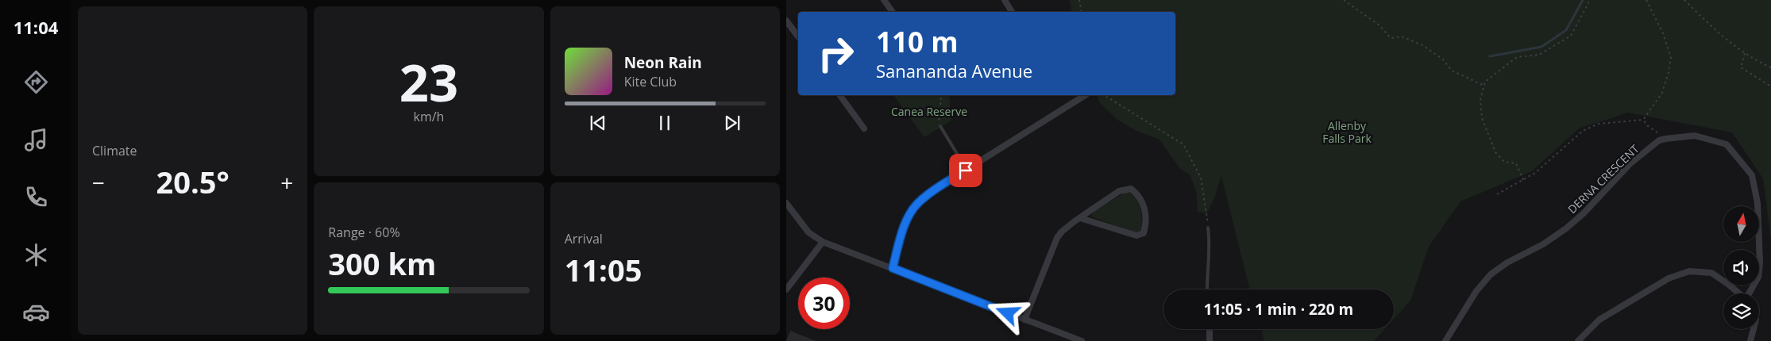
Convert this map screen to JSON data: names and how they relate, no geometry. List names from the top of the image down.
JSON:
{
  "streets": {
    "street": ["DERNA CRESCENT"]
  },
  "parks": ["Canea Reserve", "Allenby Falls Park"],
  "north": "top",
  "page": {
    "tabs": "11:04",
    "tile": [
      "Climate",
      ["23", "km/h"],
      ["Range · 60%", "300 km"],
      ["Arrival", "11:05"]
    ],
    "turn": ["110 m", "Sanananda Avenue"],
    "song": ["Neon Rain", "Kite Club"],
    "heat": ["−", "20.5°", "+"],
    "limit": "30",
    "trip": "11:05 · 1 min · 220 m"
  }
}
